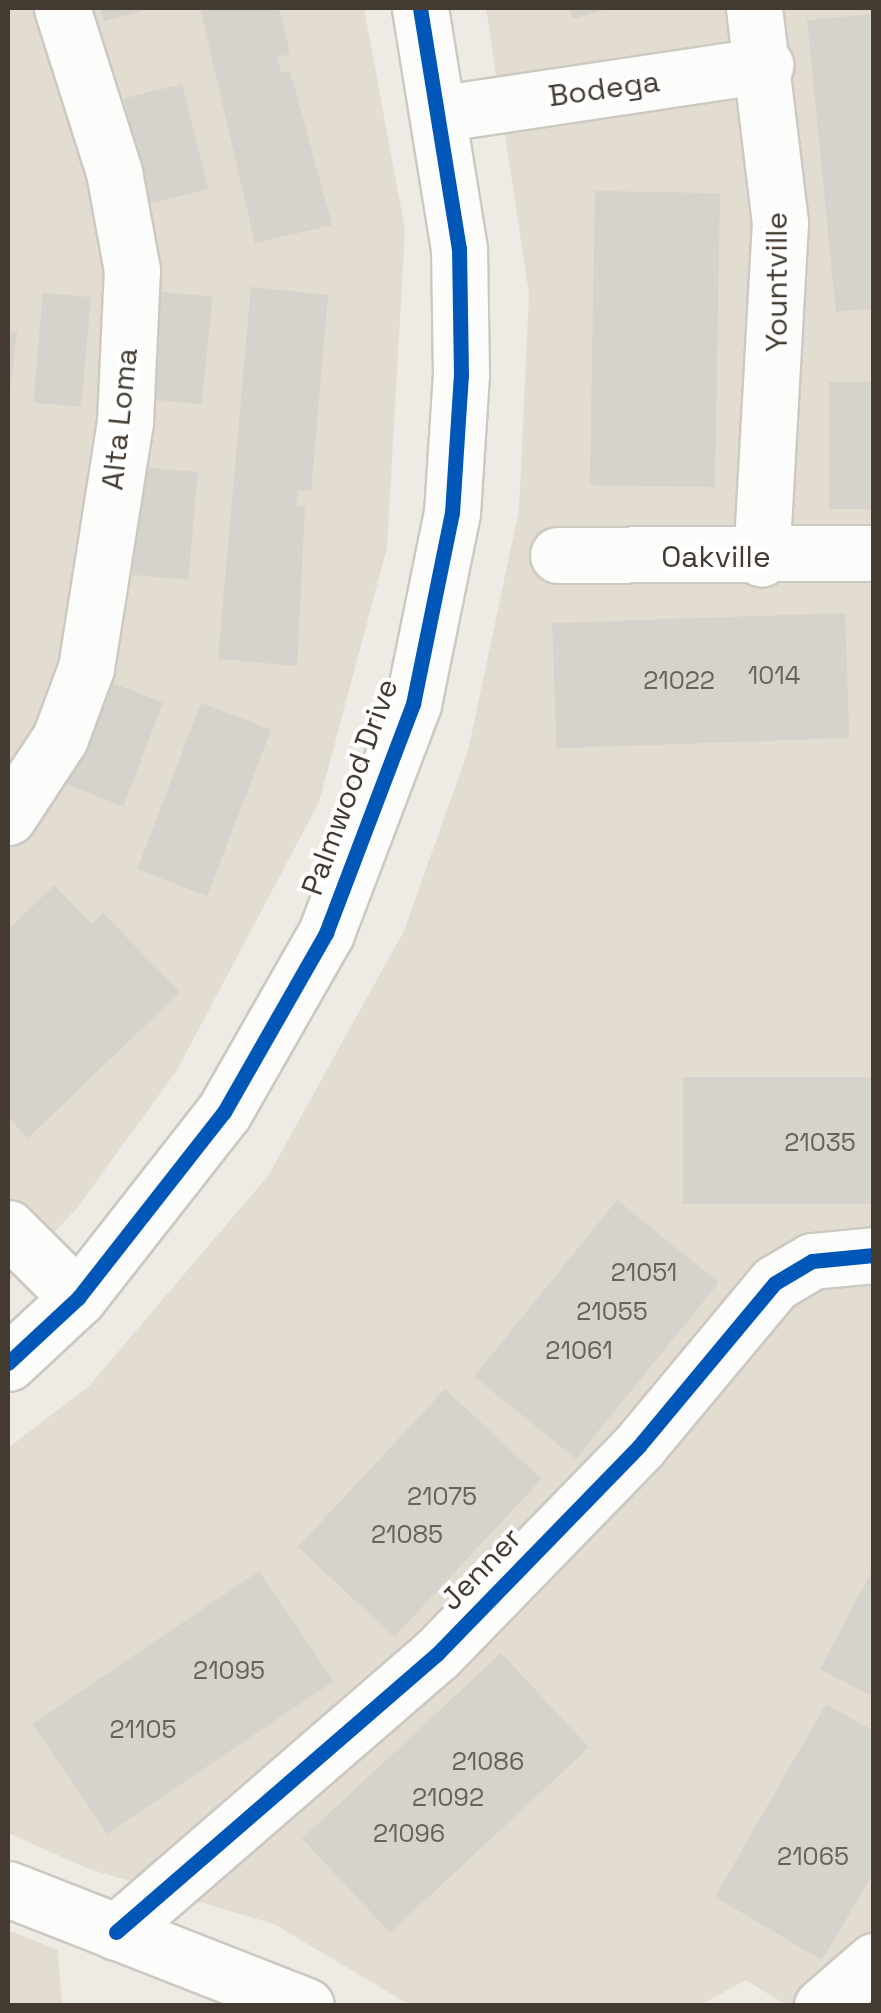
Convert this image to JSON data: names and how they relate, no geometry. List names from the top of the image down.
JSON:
{
  "streets": {
    "street": [
      "Bodega",
      "Yountville",
      "Alta Loma",
      "Oakville",
      "Palmwood Drive",
      "Jenner"
    ]
  },
  "crossings": [
    ["Bodega", "Yountville"],
    ["Bodega", "Palmwood Drive"],
    ["Yountville", "Oakville"]
  ],
  "house_numbers": [
    "1014",
    "21022",
    "21035",
    "21051",
    "21055",
    "21061",
    "21075",
    "21085",
    "21095",
    "21105",
    "21086",
    "21092",
    "21096",
    "21065"
  ]
}
